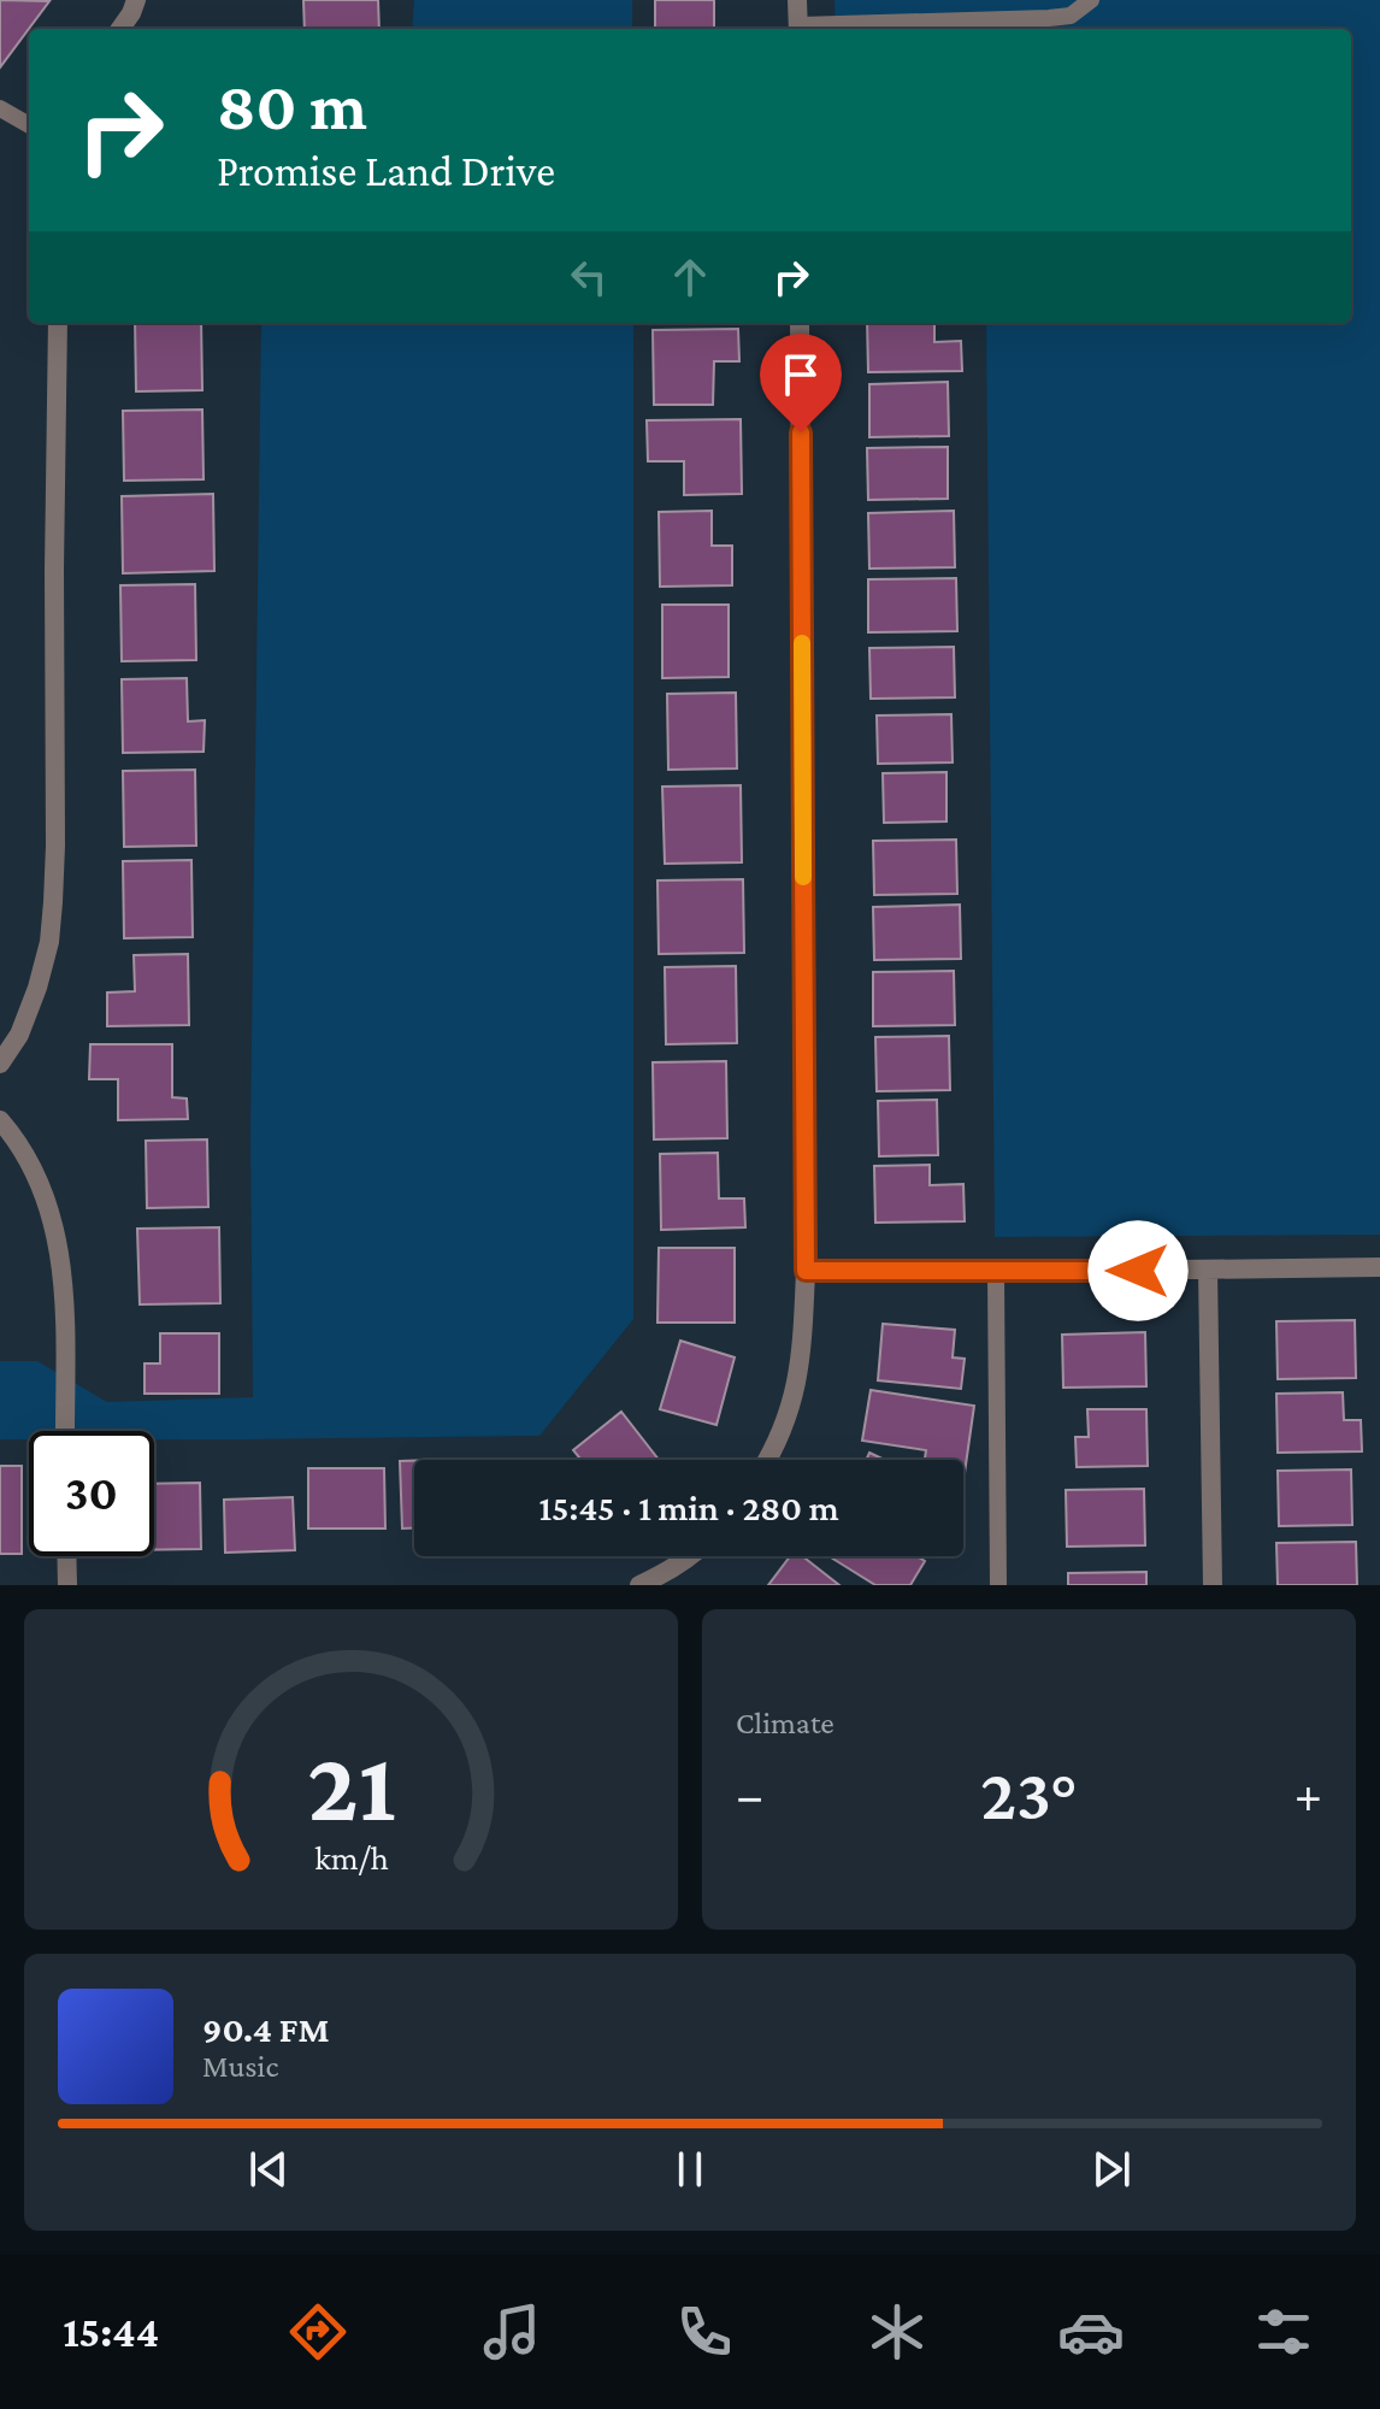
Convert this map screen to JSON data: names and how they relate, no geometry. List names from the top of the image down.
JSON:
{
  "page": {
    "turn": ["80 m", "Promise Land Drive"],
    "limit": "30",
    "trip": "15:45 · 1 min · 280 m",
    "tile": "Climate",
    "heat": ["−", "23°", "+"],
    "song": ["90.4 FM", "Music"],
    "tabs": "15:44",
    "gauge": ["21", "km/h"]
  }
}
